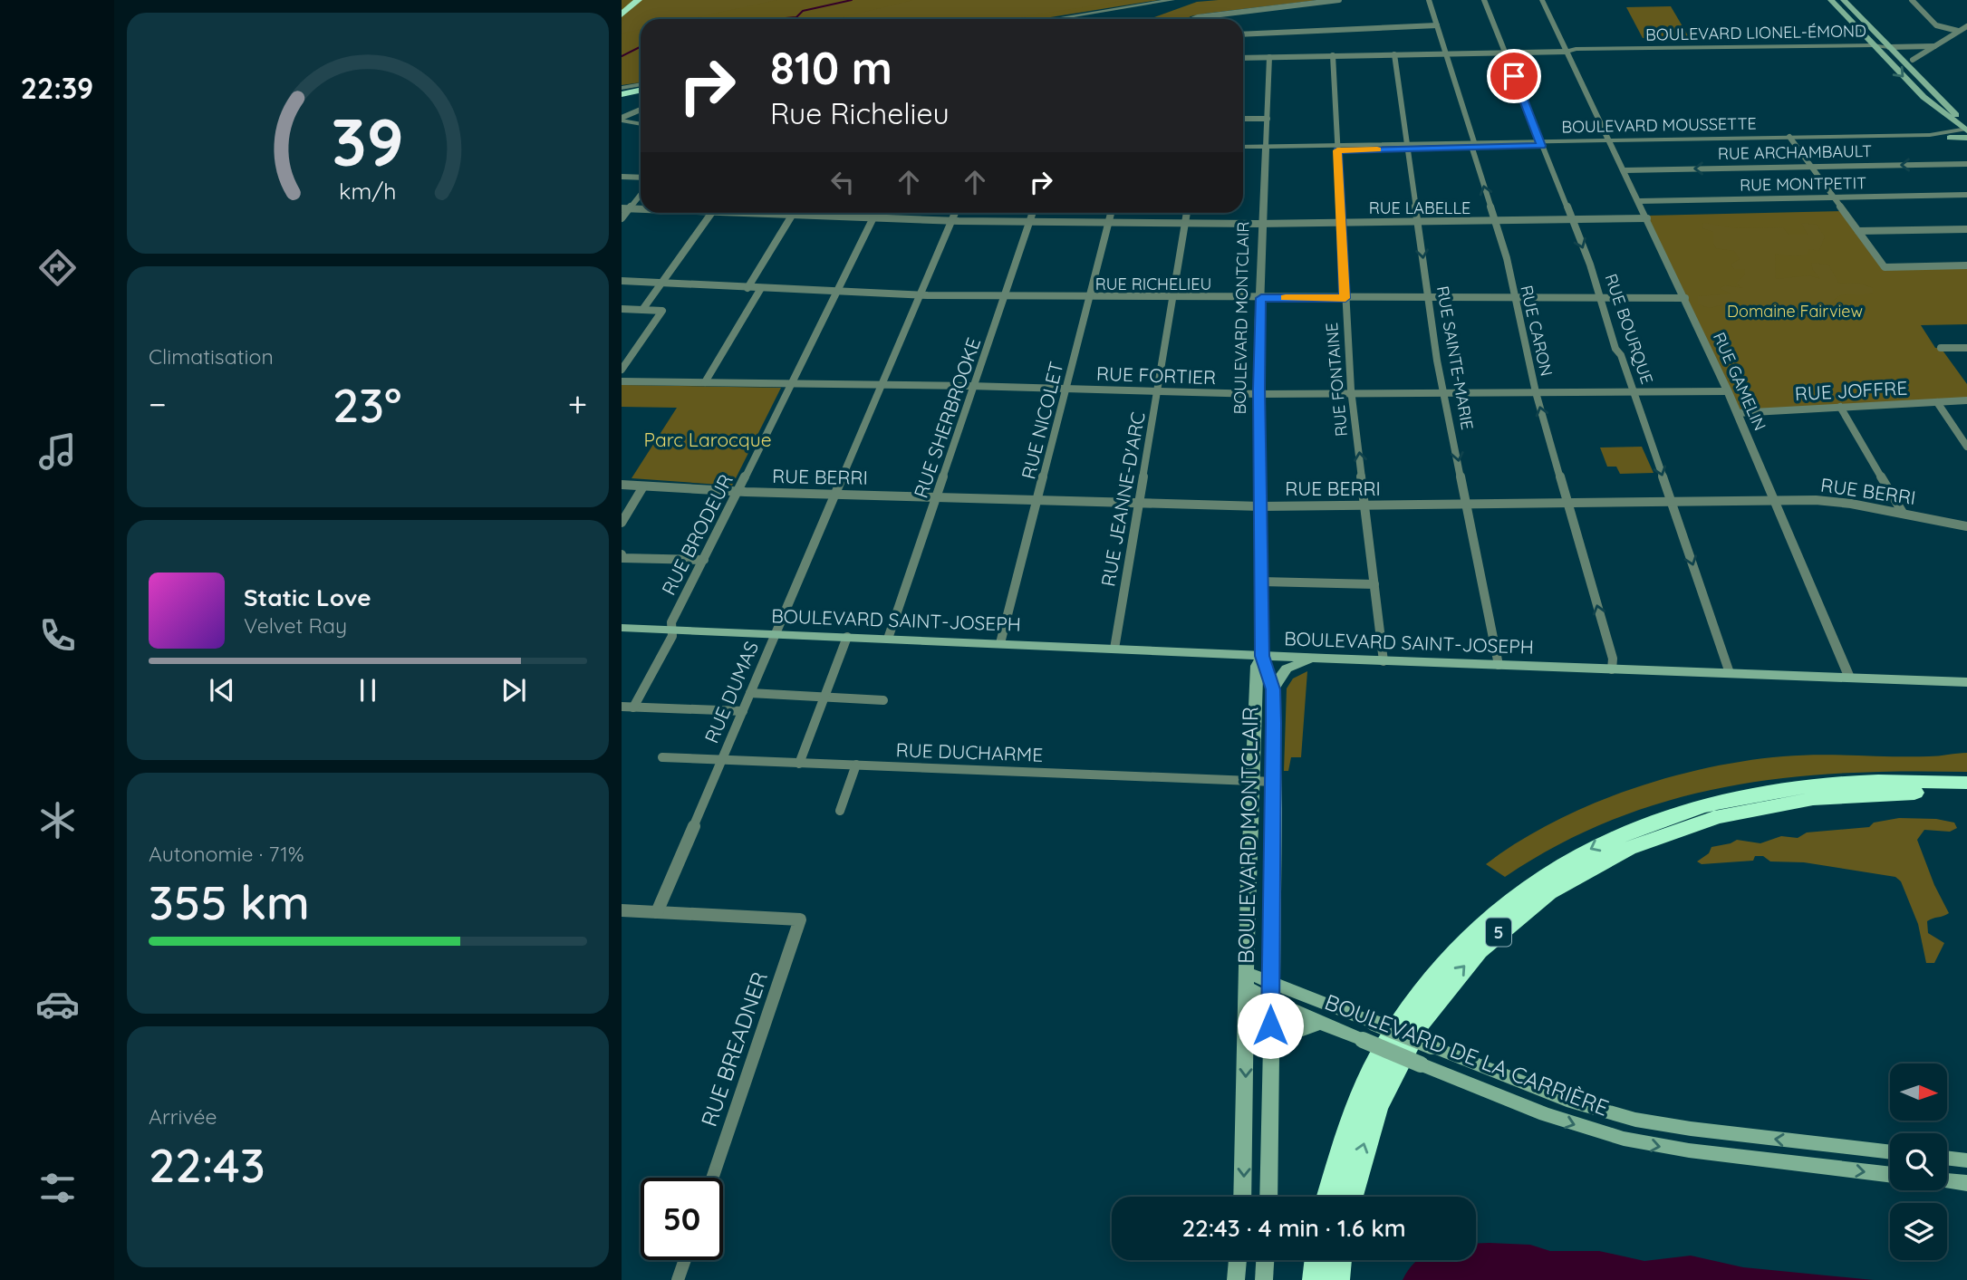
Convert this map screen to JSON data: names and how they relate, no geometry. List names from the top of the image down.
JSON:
{
  "streets": {
    "highway": ["5"],
    "main road": ["BOULEVARD MONTCLAIR", "BOULEVARD SAINT-JOSEPH", "BOULEVARD DE LA CARRIÈRE"],
    "street": [
      "BOULEVARD LIONEL-ÉMOND",
      "BOULEVARD MOUSSETTE",
      "RUE ARCHAMBAULT",
      "RUE MONTPETIT",
      "RUE LABELLE",
      "RUE RICHELIEU",
      "RUE BOURQUE",
      "RUE CARON",
      "RUE SAINTE-MARIE",
      "RUE FORTIER",
      "RUE FONTAINE",
      "RUE GAMELIN",
      "RUE JOFFRE",
      "RUE SHERBROOKE",
      "RUE NICOLET",
      "RUE BERRI",
      "RUE JEANNE-D'ARC",
      "RUE BRODEUR",
      "RUE DUMAS",
      "RUE DUCHARME",
      "RUE BREADNER"
    ]
  },
  "crossings": [
    ["BOULEVARD LIONEL-ÉMOND", "BOULEVARD MONTCLAIR"],
    ["BOULEVARD LIONEL-ÉMOND", "RUE BOURQUE"],
    ["BOULEVARD LIONEL-ÉMOND", "RUE CARON"],
    ["BOULEVARD LIONEL-ÉMOND", "RUE SAINTE-MARIE"],
    ["BOULEVARD LIONEL-ÉMOND", "RUE FONTAINE"],
    ["BOULEVARD LIONEL-ÉMOND", "RUE GAMELIN"],
    ["BOULEVARD MOUSSETTE", "BOULEVARD MONTCLAIR"],
    ["BOULEVARD MOUSSETTE", "RUE BOURQUE"],
    ["BOULEVARD MOUSSETTE", "RUE CARON"],
    ["BOULEVARD MOUSSETTE", "RUE SAINTE-MARIE"],
    ["BOULEVARD MOUSSETTE", "RUE FONTAINE"],
    ["BOULEVARD MOUSSETTE", "RUE GAMELIN"],
    ["RUE ARCHAMBAULT", "RUE GAMELIN"],
    ["RUE MONTPETIT", "RUE GAMELIN"],
    ["RUE LABELLE", "BOULEVARD MONTCLAIR"],
    ["RUE LABELLE", "RUE BOURQUE"],
    ["RUE LABELLE", "RUE CARON"],
    ["RUE LABELLE", "RUE SAINTE-MARIE"],
    ["RUE LABELLE", "RUE FONTAINE"],
    ["RUE LABELLE", "RUE GAMELIN"],
    ["RUE LABELLE", "RUE SHERBROOKE"],
    ["RUE LABELLE", "RUE NICOLET"],
    ["RUE LABELLE", "RUE JEANNE-D'ARC"],
    ["RUE LABELLE", "RUE BRODEUR"],
    ["RUE LABELLE", "RUE DUMAS"],
    ["RUE RICHELIEU", "BOULEVARD MONTCLAIR"],
    ["RUE RICHELIEU", "RUE BOURQUE"],
    ["RUE RICHELIEU", "RUE CARON"],
    ["RUE RICHELIEU", "RUE SAINTE-MARIE"],
    ["RUE RICHELIEU", "RUE FONTAINE"],
    ["RUE RICHELIEU", "RUE GAMELIN"],
    ["RUE RICHELIEU", "RUE SHERBROOKE"],
    ["RUE RICHELIEU", "RUE NICOLET"],
    ["RUE RICHELIEU", "RUE JEANNE-D'ARC"],
    ["RUE RICHELIEU", "RUE BRODEUR"],
    ["RUE RICHELIEU", "RUE DUMAS"],
    ["BOULEVARD MONTCLAIR", "RUE FORTIER"],
    ["BOULEVARD MONTCLAIR", "RUE BERRI"],
    ["BOULEVARD MONTCLAIR", "BOULEVARD SAINT-JOSEPH"],
    ["BOULEVARD MONTCLAIR", "RUE DUCHARME"],
    ["BOULEVARD MONTCLAIR", "BOULEVARD DE LA CARRIÈRE"],
    ["RUE BOURQUE", "RUE FORTIER"],
    ["RUE BOURQUE", "RUE BERRI"],
    ["RUE BOURQUE", "BOULEVARD SAINT-JOSEPH"],
    ["RUE CARON", "RUE FORTIER"],
    ["RUE CARON", "RUE BERRI"],
    ["RUE CARON", "BOULEVARD SAINT-JOSEPH"],
    ["RUE SAINTE-MARIE", "RUE FORTIER"],
    ["RUE SAINTE-MARIE", "RUE BERRI"],
    ["RUE SAINTE-MARIE", "BOULEVARD SAINT-JOSEPH"],
    ["RUE FORTIER", "RUE FONTAINE"],
    ["RUE FORTIER", "RUE GAMELIN"],
    ["RUE FORTIER", "RUE SHERBROOKE"],
    ["RUE FORTIER", "RUE NICOLET"],
    ["RUE FORTIER", "RUE JEANNE-D'ARC"],
    ["RUE FORTIER", "RUE BRODEUR"],
    ["RUE FORTIER", "RUE DUMAS"],
    ["RUE FONTAINE", "RUE BERRI"],
    ["RUE FONTAINE", "BOULEVARD SAINT-JOSEPH"],
    ["RUE GAMELIN", "RUE JOFFRE"],
    ["RUE GAMELIN", "RUE BERRI"],
    ["RUE GAMELIN", "BOULEVARD SAINT-JOSEPH"],
    ["RUE SHERBROOKE", "RUE BERRI"],
    ["RUE SHERBROOKE", "BOULEVARD SAINT-JOSEPH"],
    ["RUE NICOLET", "RUE BERRI"],
    ["RUE NICOLET", "BOULEVARD SAINT-JOSEPH"],
    ["RUE BERRI", "RUE JEANNE-D'ARC"],
    ["RUE BERRI", "RUE BRODEUR"],
    ["RUE BERRI", "RUE DUMAS"],
    ["RUE JEANNE-D'ARC", "BOULEVARD SAINT-JOSEPH"],
    ["RUE BRODEUR", "BOULEVARD SAINT-JOSEPH"],
    ["BOULEVARD SAINT-JOSEPH", "RUE DUMAS"],
    ["RUE DUMAS", "RUE DUCHARME"],
    ["RUE DUMAS", "RUE BREADNER"]
  ],
  "one_way": ["RUE BOURQUE", "RUE CARON"],
  "parks": ["Domaine Fairview", "Parc Larocque"],
  "north": "right",
  "page": {
    "tabs": "22:39",
    "turn": ["810 m", "Rue Richelieu"],
    "tile": [
      "Climatisation",
      ["Autonomie · 71%", "355 km"],
      ["Arrivée", "22:43"]
    ],
    "heat": ["−", "23°", "+"],
    "song": ["Static Love", "Velvet Ray"],
    "limit": "50",
    "trip": "22:43 · 4 min · 1.6 km",
    "gauge": ["39", "km/h"]
  }
}
